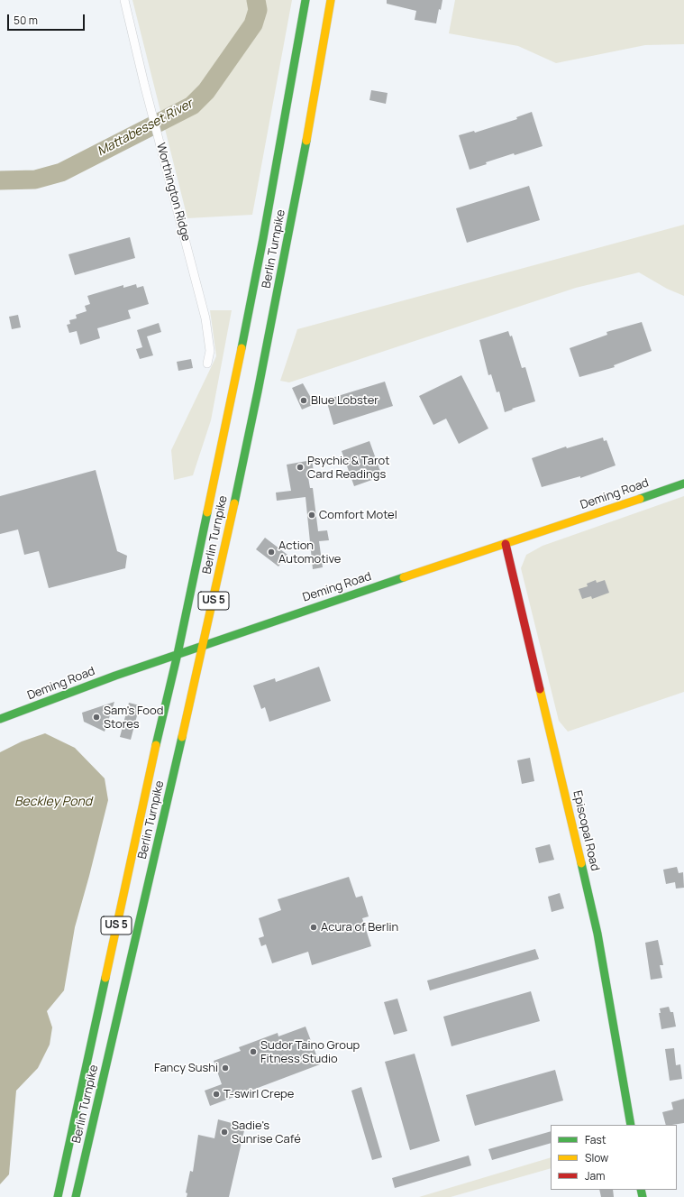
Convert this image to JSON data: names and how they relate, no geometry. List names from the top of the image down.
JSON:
{
  "streets": {
    "main road": [
      "Berlin Turnpike",
      "Deming Road",
      "US 5",
      "Episcopal Road"
    ],
    "street": ["Worthington Ridge"]
  },
  "crossings": [
    ["Berlin Turnpike", "Deming Road"],
    ["Deming Road", "Episcopal Road"]
  ],
  "water": ["Mattabesset River", "Beckley Pond"],
  "places": [
    "Blue Lobster",
    "Psychic & Tarot Card Readings",
    "Comfort Motel",
    "Action Automotive",
    "Sam's Food Stores",
    "Acura of Berlin",
    "Sudor Taino Group Fitness Studio",
    "Fancy Sushi",
    "T-swirl Crepe",
    "Sadie's Sunrise Café"
  ],
  "legend": ["Fast", "Slow", "Jam"],
  "scale_bar": "50 m"
}
